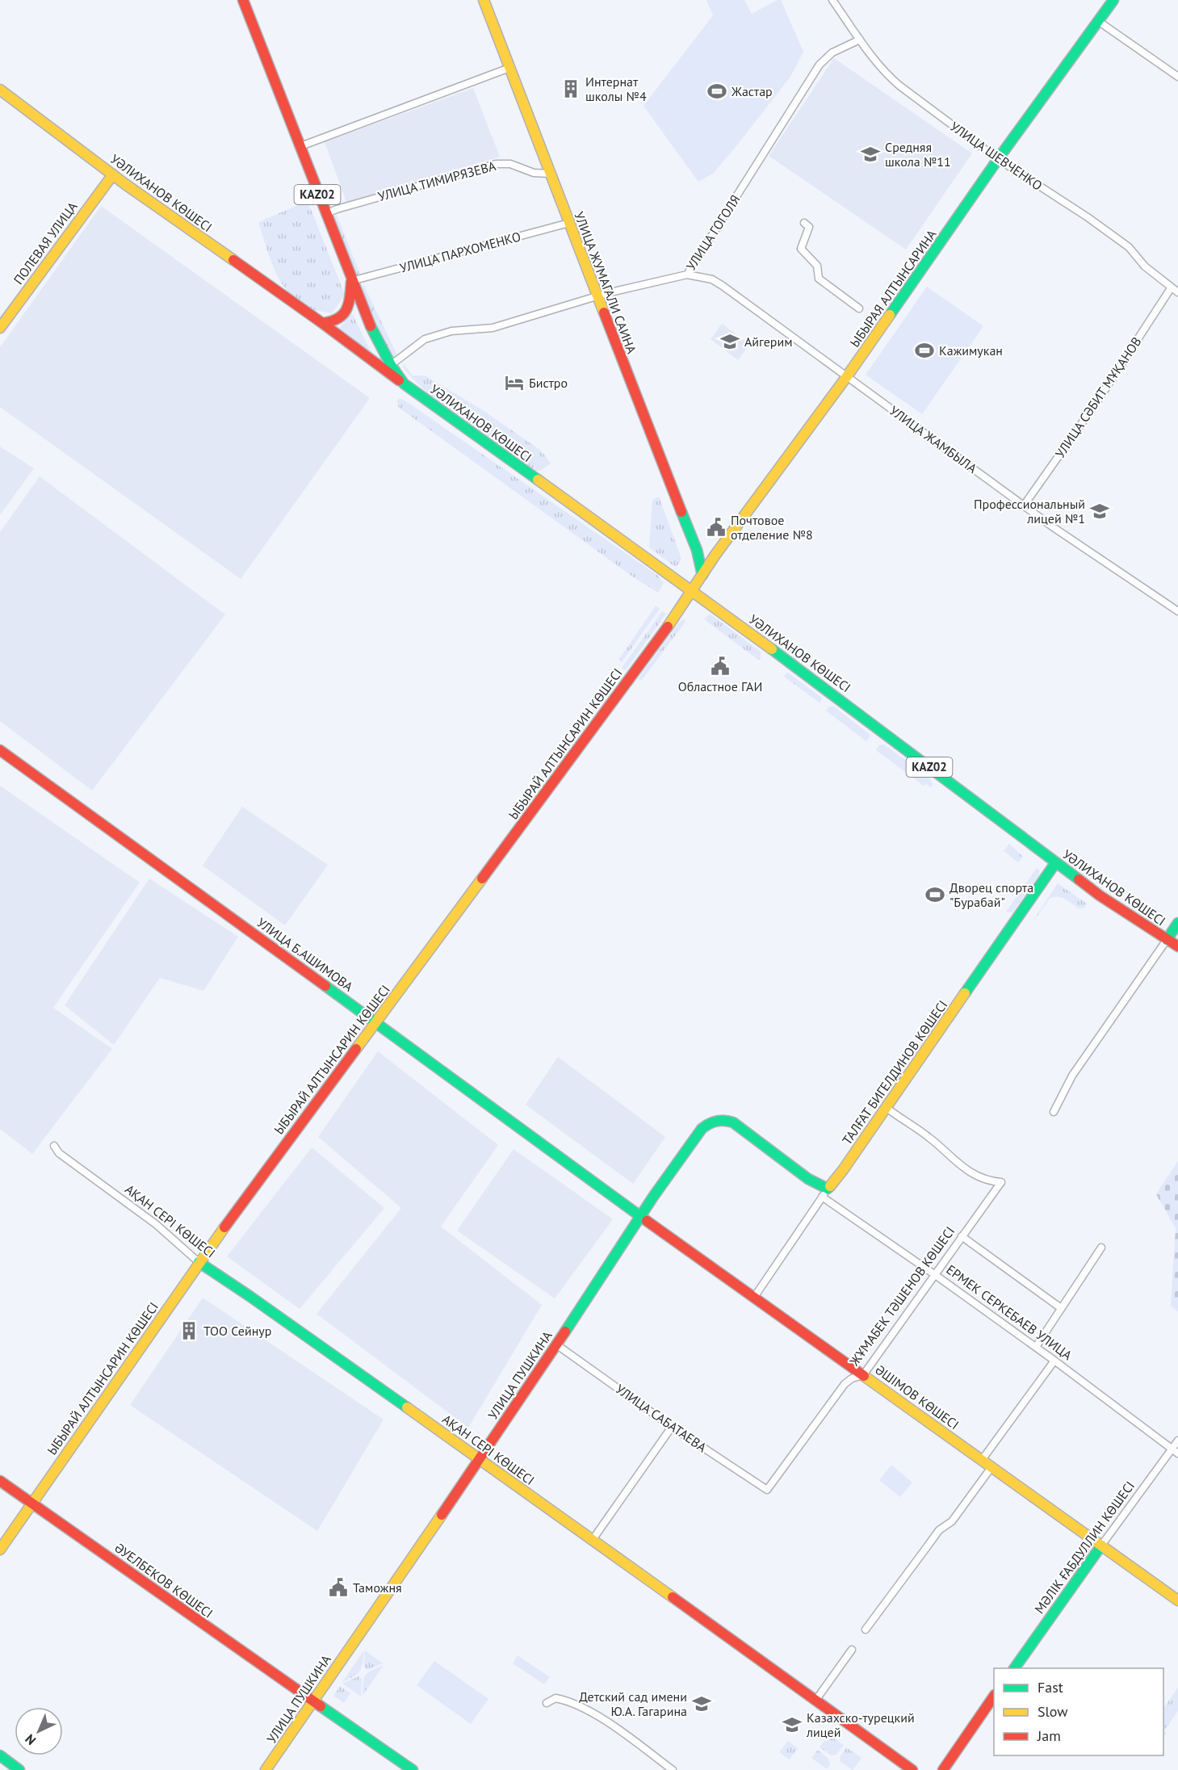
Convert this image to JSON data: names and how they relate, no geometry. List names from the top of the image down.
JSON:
{
  "streets": {
    "main road": [
      "УӘЛИХАНОВ КӨШЕСІ",
      "KАZ02",
      "ПОЛЕВАЯ УЛИЦА",
      "УЛИЦА ЖУМАГАЛИ САИНА",
      "ЫБЫРАЯ АЛТЫНСАРИНА",
      "ЫБЫРАЙ АЛТЫНСАРИН КӨШЕСІ",
      "УЛИЦА Б.АШИМОВА",
      "ТАЛҒАТ БИГЕЛДИНОВ КӨШЕСІ",
      "АҚАН СЕРІ КӨШЕСІ",
      "ЕРМЕК СЕРКЕБАЕВ УЛИЦА",
      "УЛИЦА ПУШКИНА",
      "ӘШІМОВ КӨШЕСІ",
      "МӘЛІК ҒАБДУЛЛИН КӨШЕСІ",
      "ӘУЕЛБЕКОВ КӨШЕСІ"
    ],
    "street": [
      "УЛИЦА ШЕВЧЕНКО",
      "УЛИЦА ТИМИРЯЗЕВА",
      "УЛИЦА ГОГОЛЯ",
      "УЛИЦА ПАРХОМЕНКО",
      "УЛИЦА СӘБИТ МҰҚАНОВ",
      "УЛИЦА ЖАМБЫЛА",
      "ЖҰМАБЕК ТӘШЕНОВ КӨШЕСІ",
      "УЛИЦА САБАТАЕВА"
    ]
  },
  "crossings": [
    ["УЛИЦА ШЕВЧЕНКО", "УЛИЦА ГОГОЛЯ"],
    ["УЛИЦА ШЕВЧЕНКО", "ЫБЫРАЯ АЛТЫНСАРИНА"],
    ["УЛИЦА ШЕВЧЕНКО", "УЛИЦА СӘБИТ МҰҚАНОВ"],
    ["УЛИЦА ТИМИРЯЗЕВА", "УӘЛИХАНОВ КӨШЕСІ"],
    ["УЛИЦА ТИМИРЯЗЕВА", "УЛИЦА ЖУМАГАЛИ САИНА"],
    ["УӘЛИХАНОВ КӨШЕСІ", "УЛИЦА ГОГОЛЯ"],
    ["УӘЛИХАНОВ КӨШЕСІ", "ПОЛЕВАЯ УЛИЦА"],
    ["УӘЛИХАНОВ КӨШЕСІ", "УЛИЦА ПАРХОМЕНКО"],
    ["УӘЛИХАНОВ КӨШЕСІ", "ЫБЫРАЯ АЛТЫНСАРИНА"],
    ["УӘЛИХАНОВ КӨШЕСІ", "ЫБЫРАЙ АЛТЫНСАРИН КӨШЕСІ"],
    ["УӘЛИХАНОВ КӨШЕСІ", "ТАЛҒАТ БИГЕЛДИНОВ КӨШЕСІ"],
    ["УЛИЦА ГОГОЛЯ", "УЛИЦА ЖУМАГАЛИ САИНА"],
    ["УЛИЦА ГОГОЛЯ", "УЛИЦА ЖАМБЫЛА"],
    ["УЛИЦА ПАРХОМЕНКО", "УЛИЦА ЖУМАГАЛИ САИНА"],
    ["УЛИЦА ЖУМАГАЛИ САИНА", "ЫБЫРАЯ АЛТЫНСАРИНА"],
    ["ЫБЫРАЯ АЛТЫНСАРИНА", "УЛИЦА ЖАМБЫЛА"],
    ["ЫБЫРАЯ АЛТЫНСАРИНА", "ЫБЫРАЙ АЛТЫНСАРИН КӨШЕСІ"],
    ["УЛИЦА СӘБИТ МҰҚАНОВ", "УЛИЦА ЖАМБЫЛА"],
    ["ЫБЫРАЙ АЛТЫНСАРИН КӨШЕСІ", "УЛИЦА Б.АШИМОВА"],
    ["ЫБЫРАЙ АЛТЫНСАРИН КӨШЕСІ", "АҚАН СЕРІ КӨШЕСІ"],
    ["ЫБЫРАЙ АЛТЫНСАРИН КӨШЕСІ", "ӘУЕЛБЕКОВ КӨШЕСІ"],
    ["УЛИЦА Б.АШИМОВА", "УЛИЦА ПУШКИНА"],
    ["УЛИЦА Б.АШИМОВА", "ӘШІМОВ КӨШЕСІ"],
    ["ТАЛҒАТ БИГЕЛДИНОВ КӨШЕСІ", "ЖҰМАБЕК ТӘШЕНОВ КӨШЕСІ"],
    ["ТАЛҒАТ БИГЕЛДИНОВ КӨШЕСІ", "ЕРМЕК СЕРКЕБАЕВ УЛИЦА"],
    ["ТАЛҒАТ БИГЕЛДИНОВ КӨШЕСІ", "ӘШІМОВ КӨШЕСІ"],
    ["АҚАН СЕРІ КӨШЕСІ", "УЛИЦА ПУШКИНА"],
    ["ЖҰМАБЕК ТӘШЕНОВ КӨШЕСІ", "ЕРМЕК СЕРКЕБАЕВ УЛИЦА"],
    ["ЖҰМАБЕК ТӘШЕНОВ КӨШЕСІ", "ӘШІМОВ КӨШЕСІ"],
    ["ЖҰМАБЕК ТӘШЕНОВ КӨШЕСІ", "УЛИЦА САБАТАЕВА"],
    ["ЕРМЕК СЕРКЕБАЕВ УЛИЦА", "УЛИЦА ПУШКИНА"],
    ["ЕРМЕК СЕРКЕБАЕВ УЛИЦА", "МӘЛІК ҒАБДУЛЛИН КӨШЕСІ"],
    ["УЛИЦА ПУШКИНА", "ӘШІМОВ КӨШЕСІ"],
    ["УЛИЦА ПУШКИНА", "УЛИЦА САБАТАЕВА"],
    ["УЛИЦА ПУШКИНА", "ӘУЕЛБЕКОВ КӨШЕСІ"],
    ["ӘШІМОВ КӨШЕСІ", "МӘЛІК ҒАБДУЛЛИН КӨШЕСІ"]
  ],
  "places": {
    "building": ["Интернат школы №4", "ТОО Сейнур"],
    "sports": ["Жастар", "Кажимукан", "Дворец спорта \"Бурабай\""],
    "school or university": [
      "Средняя школа №11",
      "Айгерим",
      "Профессиональный лицей №1",
      "Детский сад имени Ю.А. Гагарина",
      "Казахско-турецкий лицей"
    ],
    "hotel": ["Бистро"],
    "public building": ["Почтовое отделение №8", "Областное ГАИ", "Таможня"]
  },
  "legend": ["Fast", "Slow", "Jam"],
  "north": "bottom left"
}
